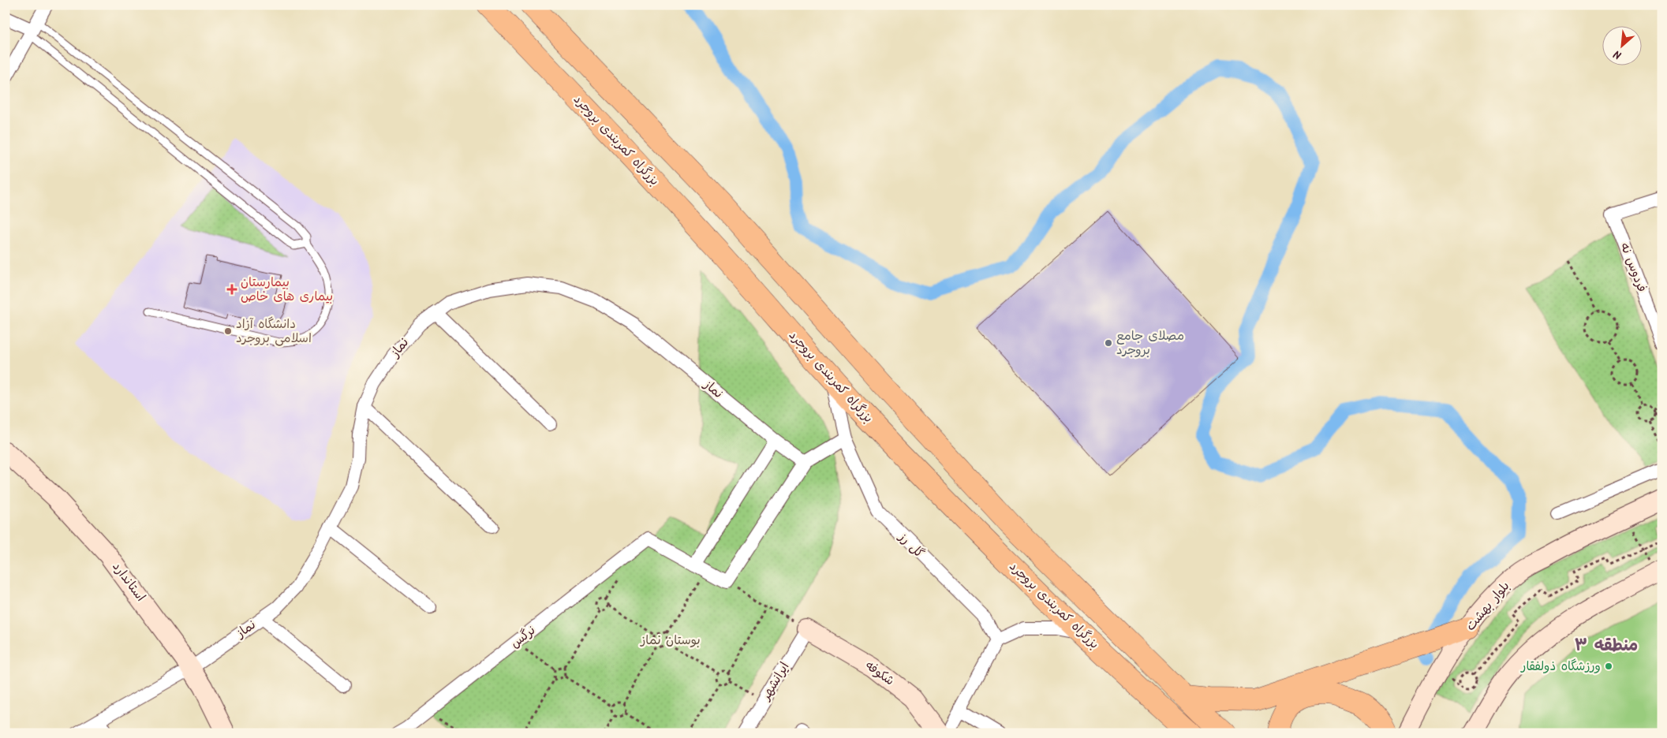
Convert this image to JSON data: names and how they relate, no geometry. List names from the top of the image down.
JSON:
{
  "streets": {
    "highway": ["بزرگراه کمربندی بروجرد"],
    "main road": ["استاندارد", "بلوار بهشت", "شکوفه"],
    "street": [
      "فردوس نه",
      "نماز",
      "گل رز",
      "نرگس",
      "ایرانشهر"
    ]
  },
  "crossings": [
    ["بزرگراه کمربندی بروجرد", "گل رز"],
    ["نماز", "استاندارد"],
    ["شکوفه", "ایرانشهر"]
  ],
  "districts": ["منطقه ۳"],
  "parks": ["بوستان نماز"],
  "places": {
    "health": ["بیمارستان بیماری های خاص"],
    "other": ["دانشگاه آزاد اسلامی بروجرد", "مصلای جامع بروجرد", "ورزشگاه ذولفقار"]
  },
  "north": "bottom left"
}
